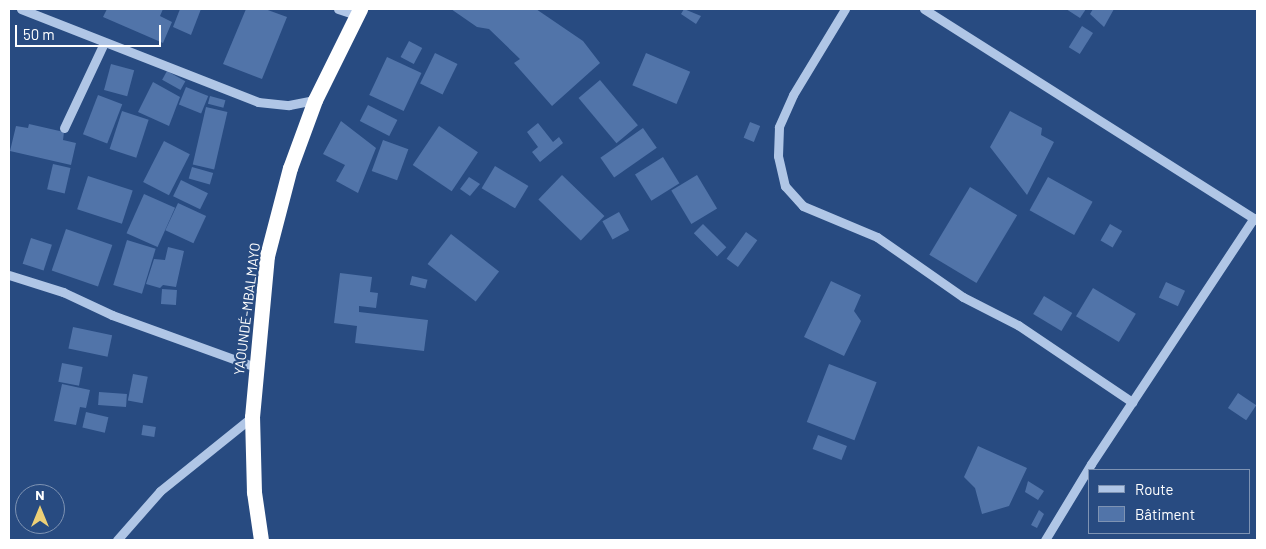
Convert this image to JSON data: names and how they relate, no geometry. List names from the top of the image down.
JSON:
{
  "streets": {
    "highway": ["YAOUNDÉ-MBALMAYO"]
  },
  "legend": ["Route", "Bâtiment"],
  "scale_bar": "50 m",
  "north": "top"
}
